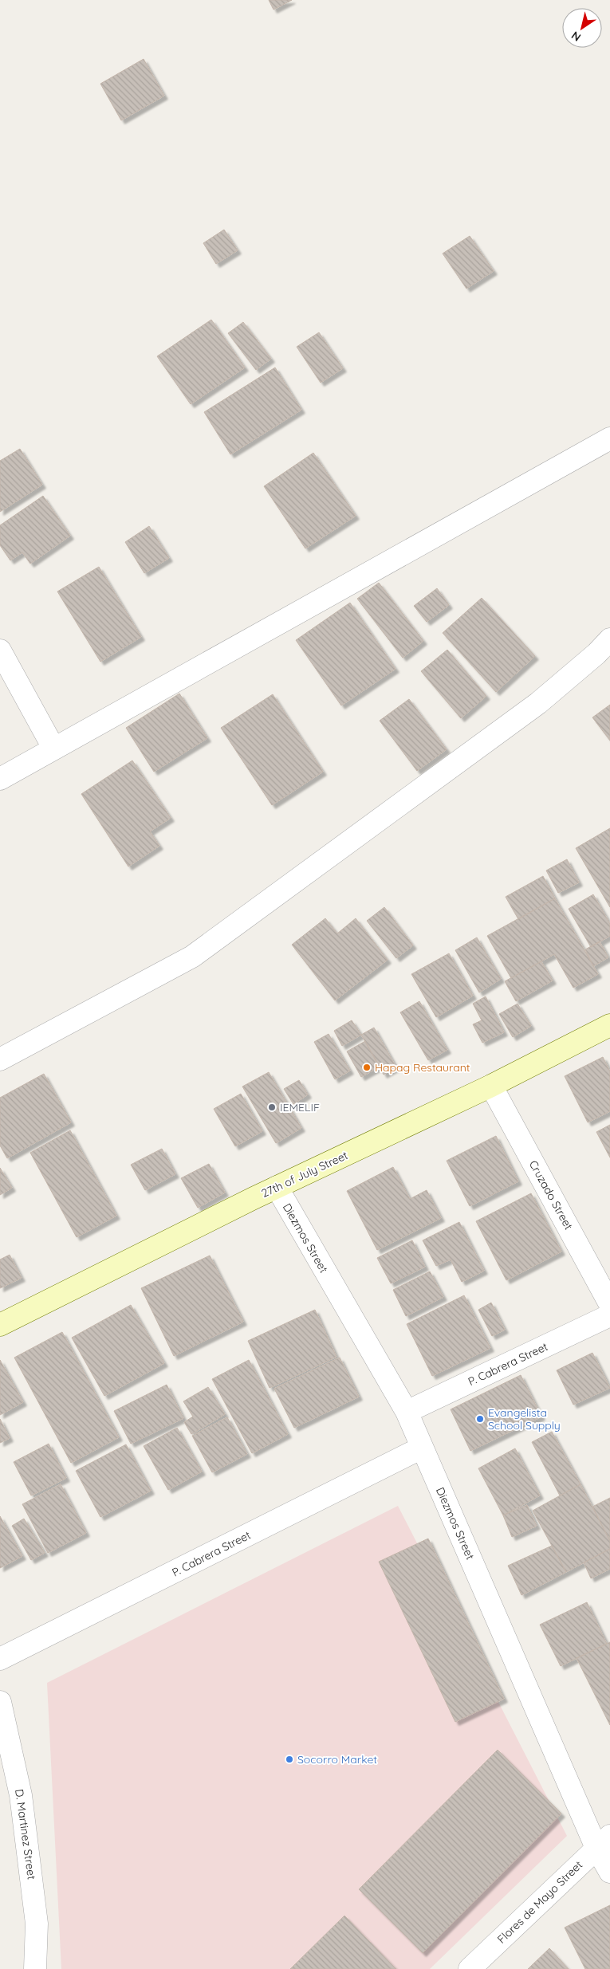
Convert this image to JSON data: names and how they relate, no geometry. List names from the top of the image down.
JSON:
{
  "streets": {
    "street": [
      "27th of July Street",
      "Cruzado Street",
      "Diezmos Street",
      "P. Cabrera Street",
      "D. Martinez Street",
      "Flores de Mayo Street"
    ]
  },
  "crossings": [
    ["27th of July Street", "Cruzado Street"],
    ["27th of July Street", "Diezmos Street"],
    ["Diezmos Street", "P. Cabrera Street"],
    ["Diezmos Street", "Flores de Mayo Street"]
  ],
  "places": [
    "Hapag Restaurant",
    "IEMELIF",
    "Evangelista School Supply",
    "Socorro Market"
  ],
  "north": "bottom left"
}
